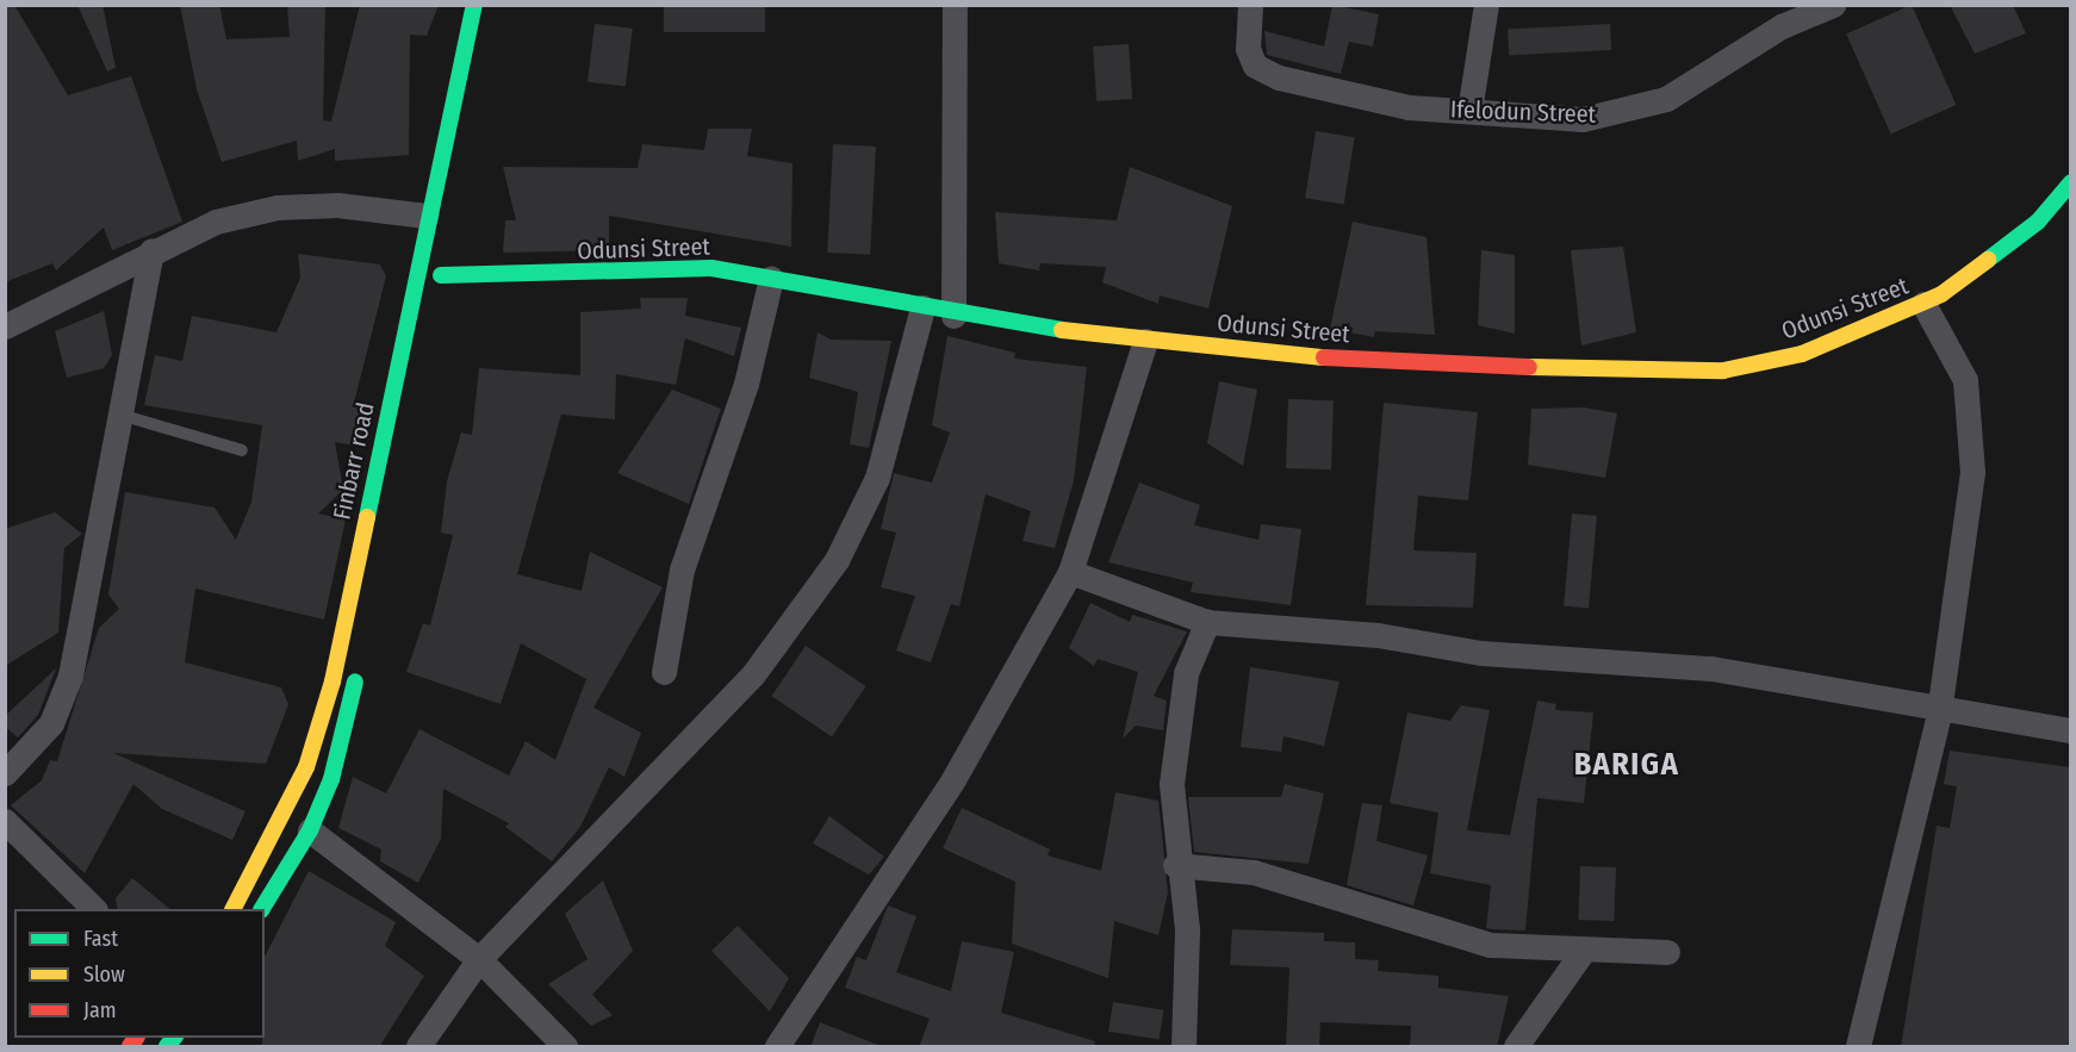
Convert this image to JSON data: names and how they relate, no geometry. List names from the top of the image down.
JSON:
{
  "streets": {
    "street": ["Ifelodun Street", "Odunsi Street", "Finbarr road"]
  },
  "districts": ["BARIGA"],
  "legend": ["Fast", "Slow", "Jam"]
}
